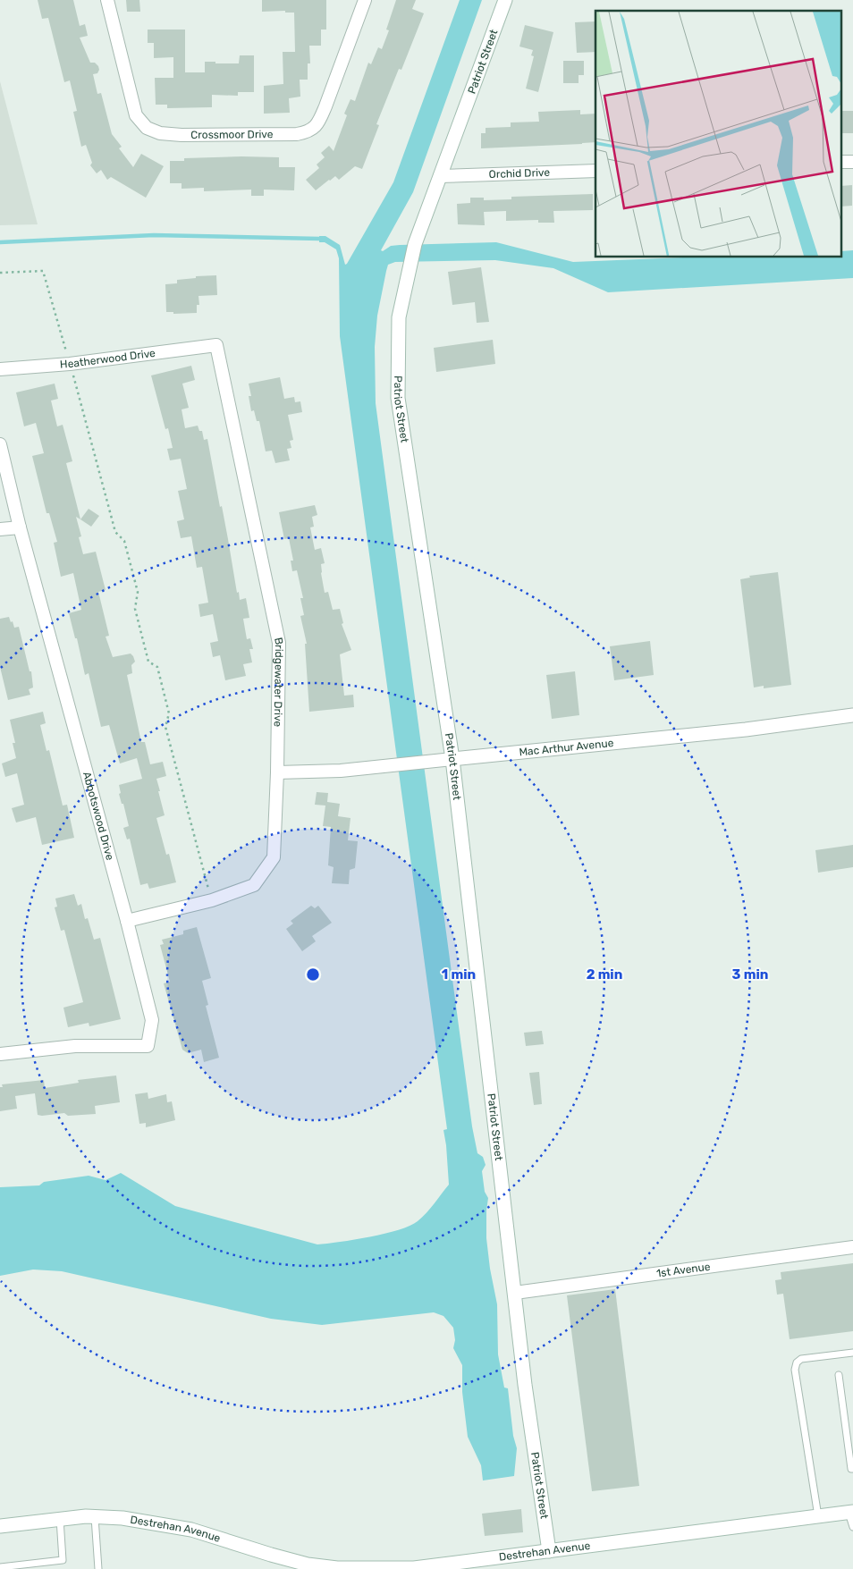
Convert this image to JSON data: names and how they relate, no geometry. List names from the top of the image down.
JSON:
{
  "streets": {
    "main road": ["Patriot Street", "Mac Arthur Avenue", "Destrehan Avenue"],
    "street": [
      "Crossmoor Drive",
      "Orchid Drive",
      "Heatherwood Drive",
      "Bridgewater Drive",
      "Abbotswood Drive",
      "1st Avenue"
    ]
  },
  "crossings": [
    ["Patriot Street", "Orchid Drive"],
    ["Patriot Street", "Mac Arthur Avenue"],
    ["Patriot Street", "1st Avenue"],
    ["Patriot Street", "Destrehan Avenue"],
    ["Heatherwood Drive", "Bridgewater Drive"],
    ["Bridgewater Drive", "Mac Arthur Avenue"],
    ["Bridgewater Drive", "Abbotswood Drive"]
  ],
  "rings": ["1 min", "2 min", "3 min"]
}
